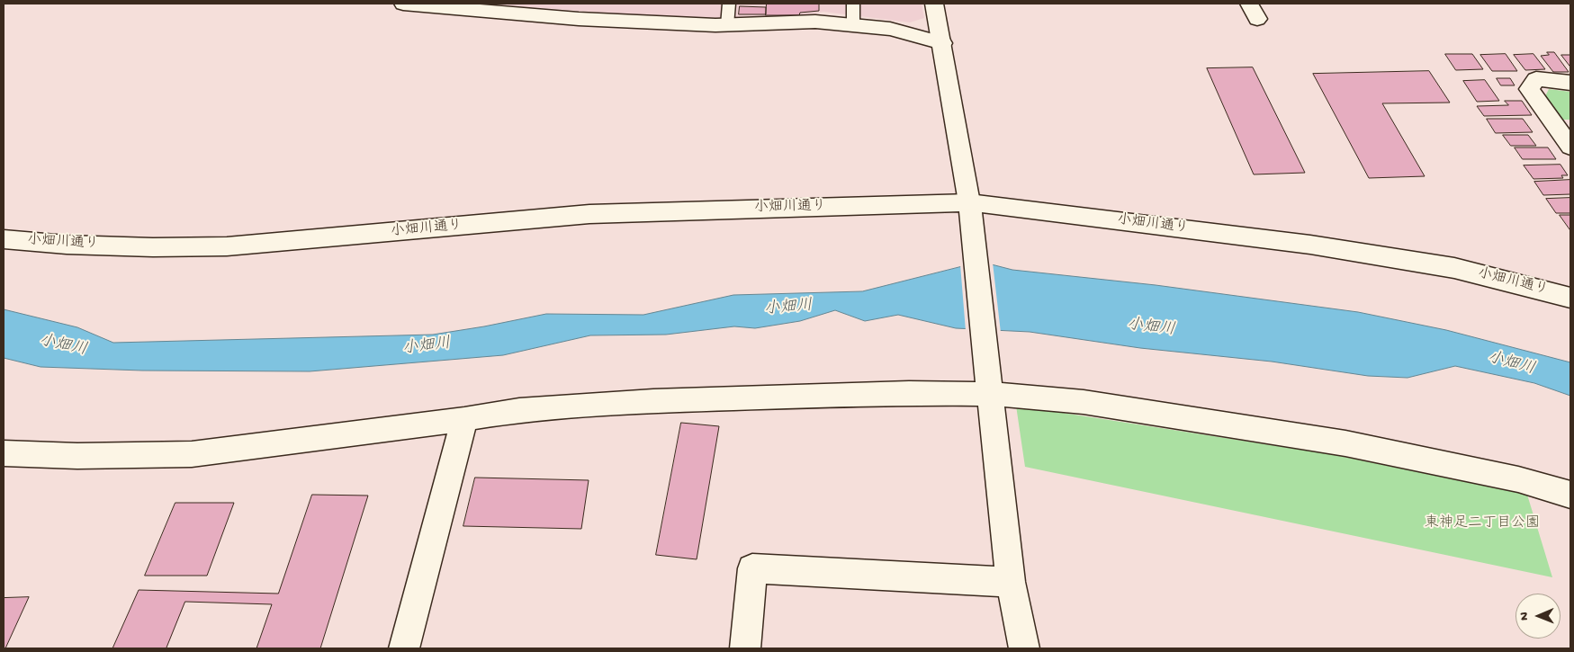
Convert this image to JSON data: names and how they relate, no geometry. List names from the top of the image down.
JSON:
{
  "streets": {
    "street": ["小畑川通り"]
  },
  "water": ["小畑川"],
  "parks": ["東神足二丁目公園"],
  "north": "left"
}
